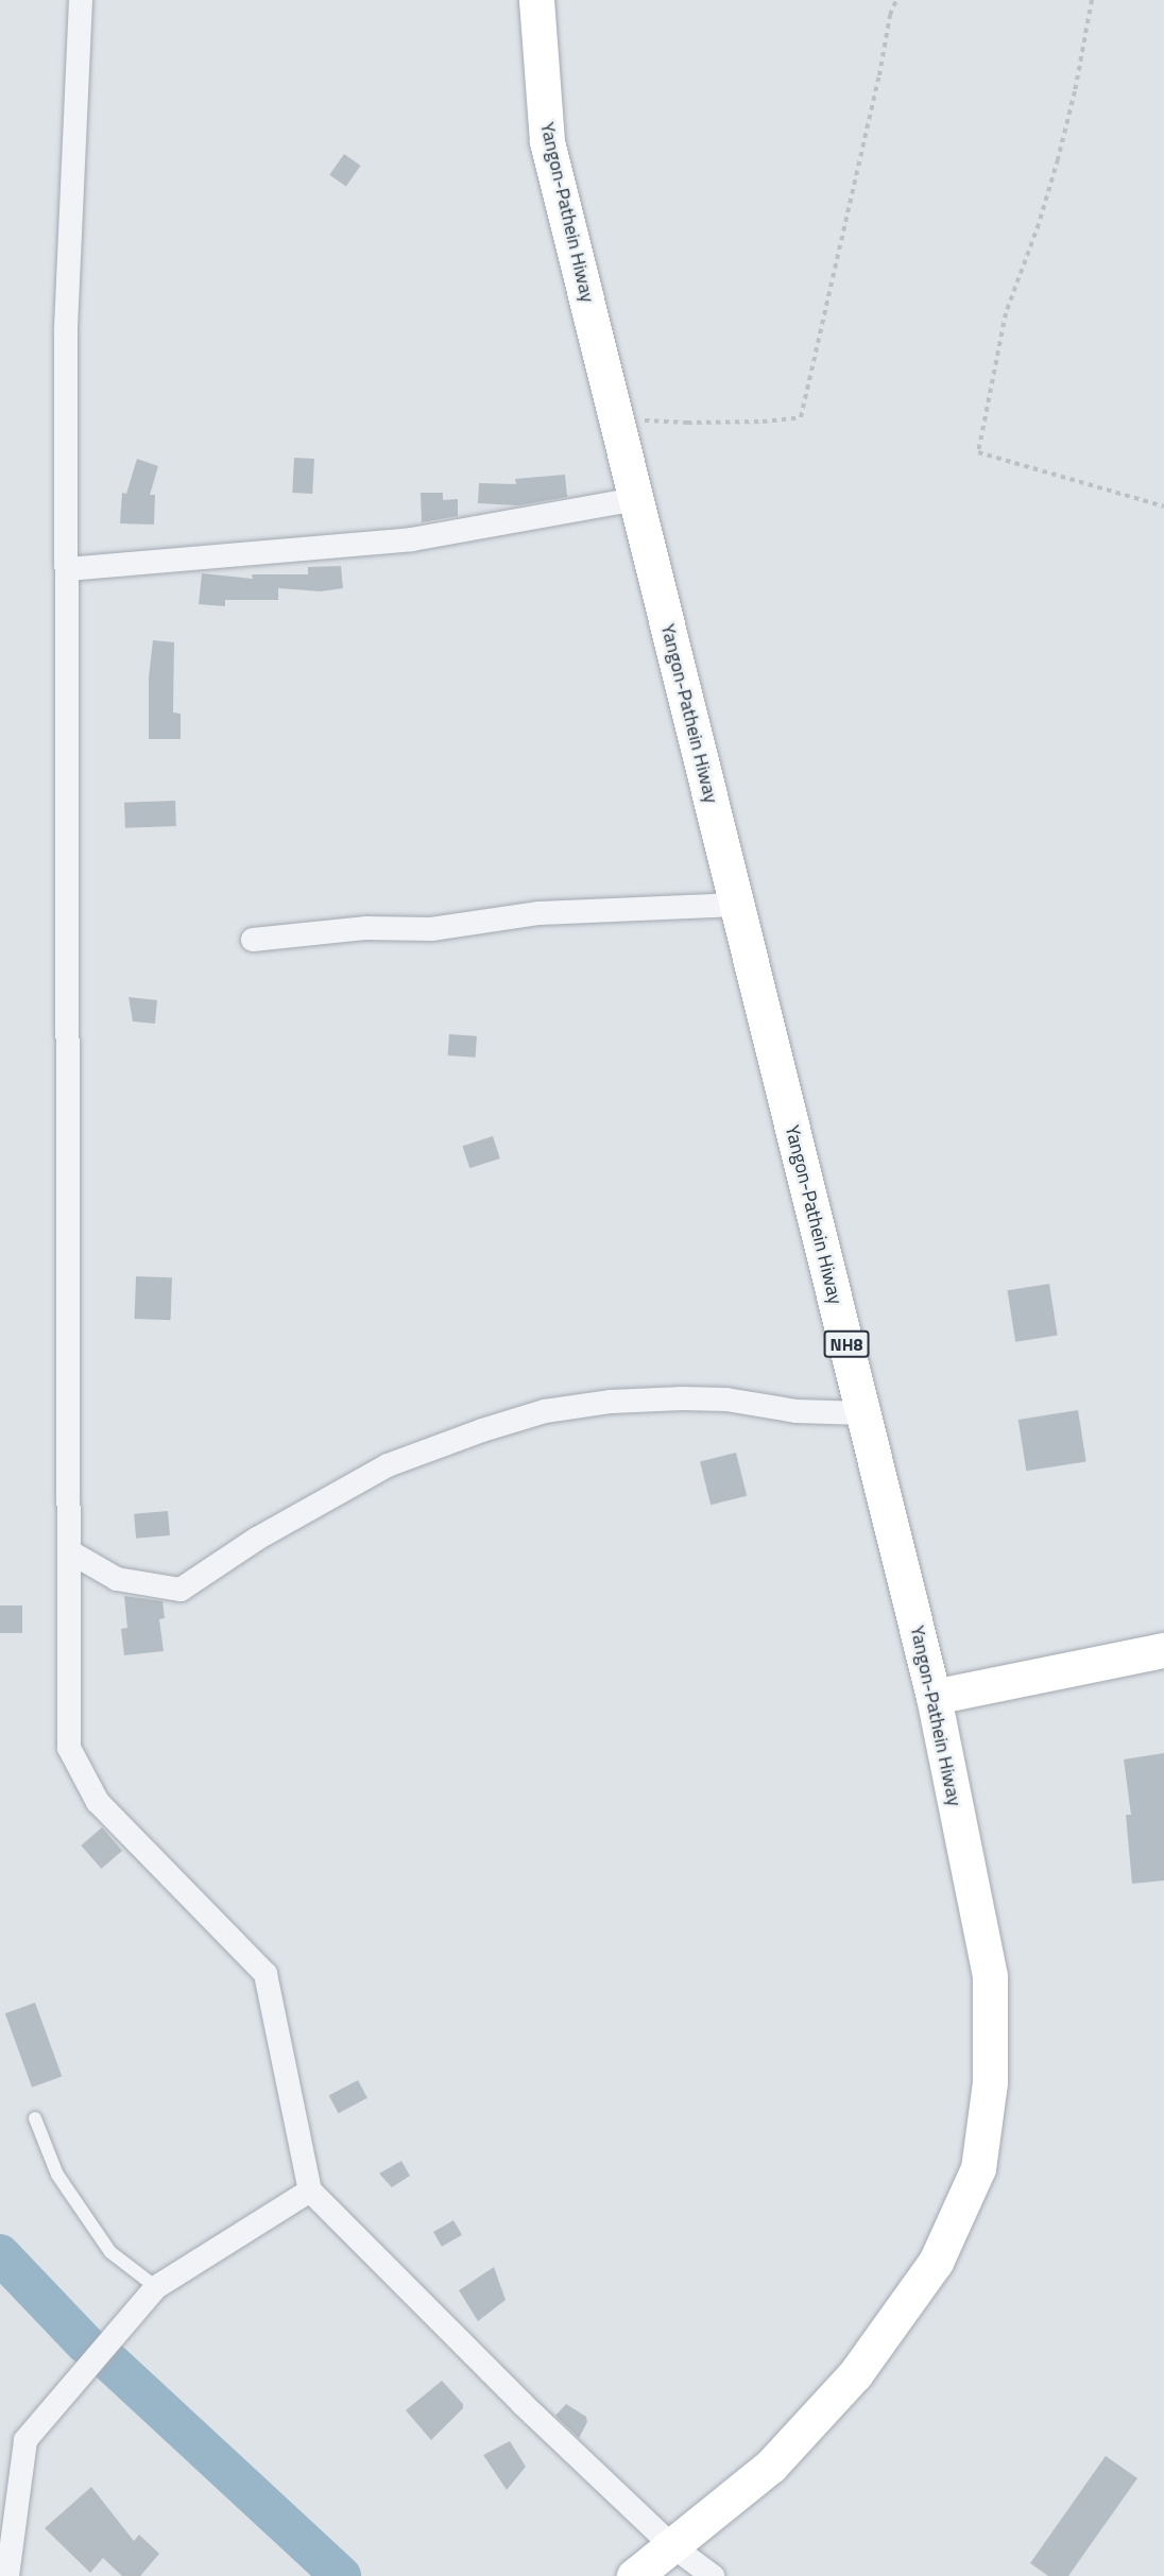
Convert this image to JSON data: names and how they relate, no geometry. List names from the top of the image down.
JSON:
{
  "streets": {
    "main road": ["Yangon-Pathein Hiway", "NH8"]
  }
}
